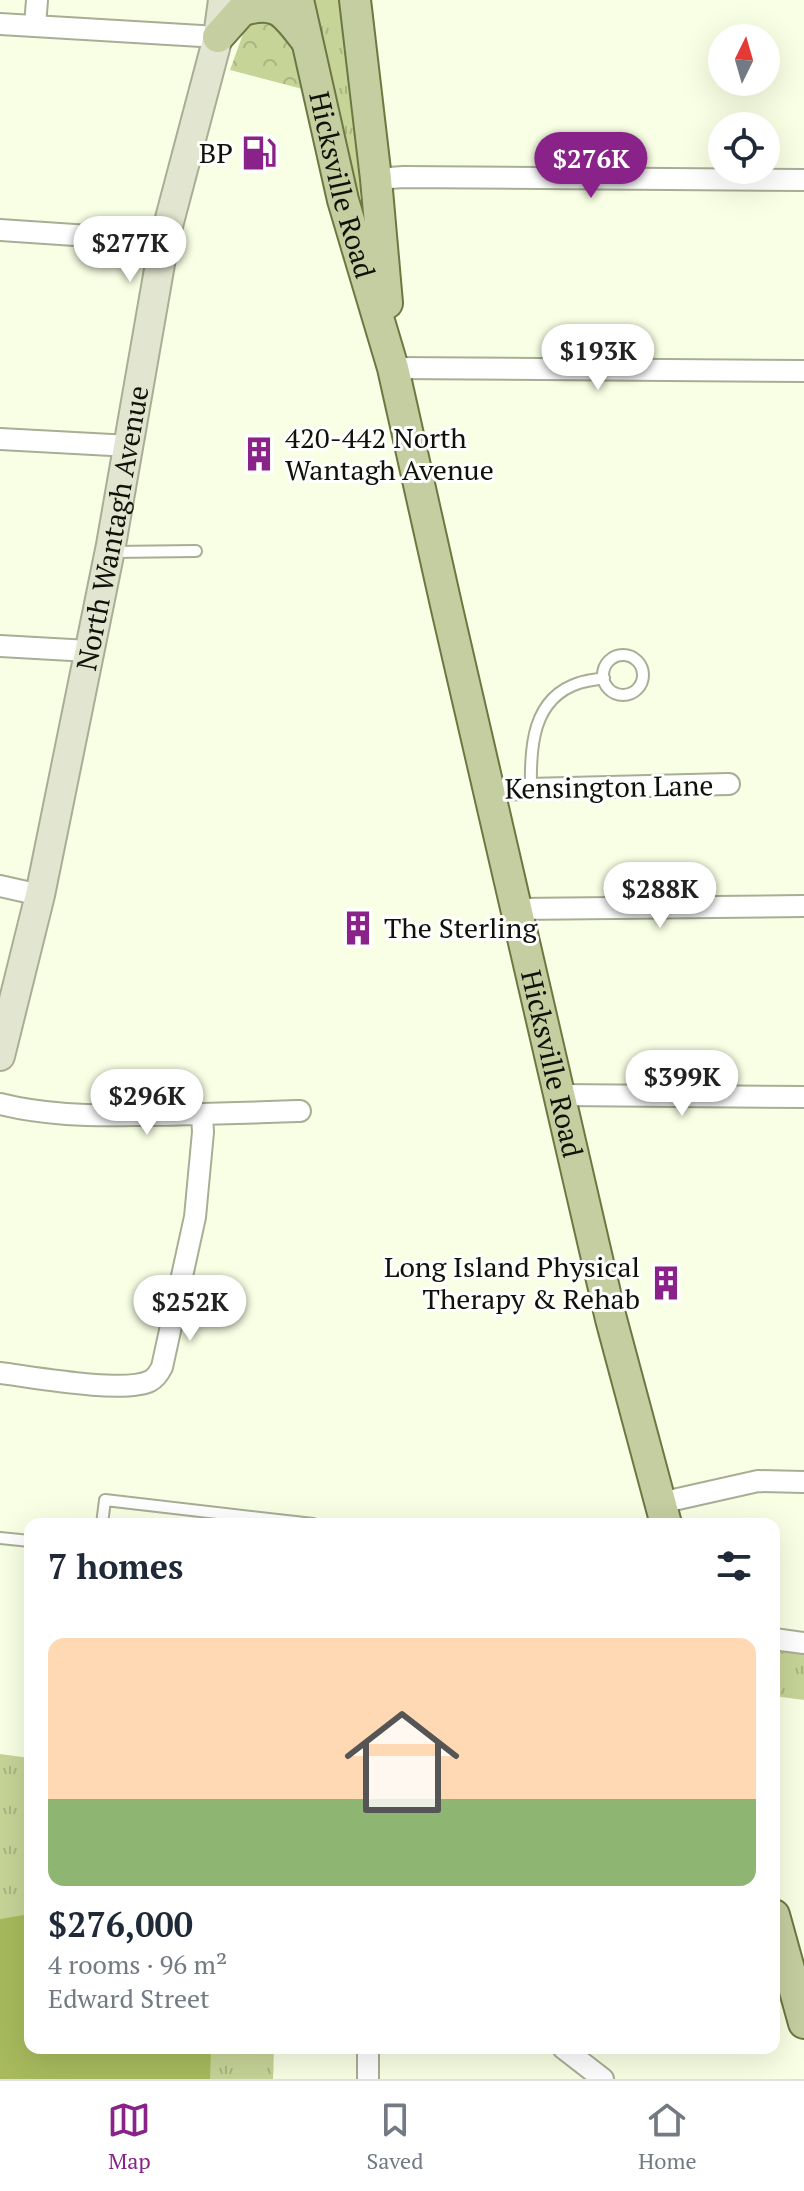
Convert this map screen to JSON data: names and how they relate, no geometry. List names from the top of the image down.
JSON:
{
  "streets": {
    "main road": ["Hicksville Road", "North Wantagh Avenue"],
    "street": ["Kensington Lane"]
  },
  "crossings": [
    ["Hicksville Road", "Kensington Lane"]
  ],
  "places": {
    "fuel station": ["BP"],
    "building": ["420-442 North Wantagh Avenue", "The Sterling", "Long Island Physical Therapy & Rehab"]
  },
  "north": "top",
  "page": {
    "price": [
      "$276K",
      "$277K",
      "$193K",
      "$288K",
      "$399K",
      "$296K",
      "$252K"
    ],
    "heading": "7 homes",
    "list": [
      {
        "name": "$276,000",
        "note": "4 rooms · 96 m² · Edward Street"
      }
    ],
    "tabs": ["Map", "Saved", "Home"]
  }
}
